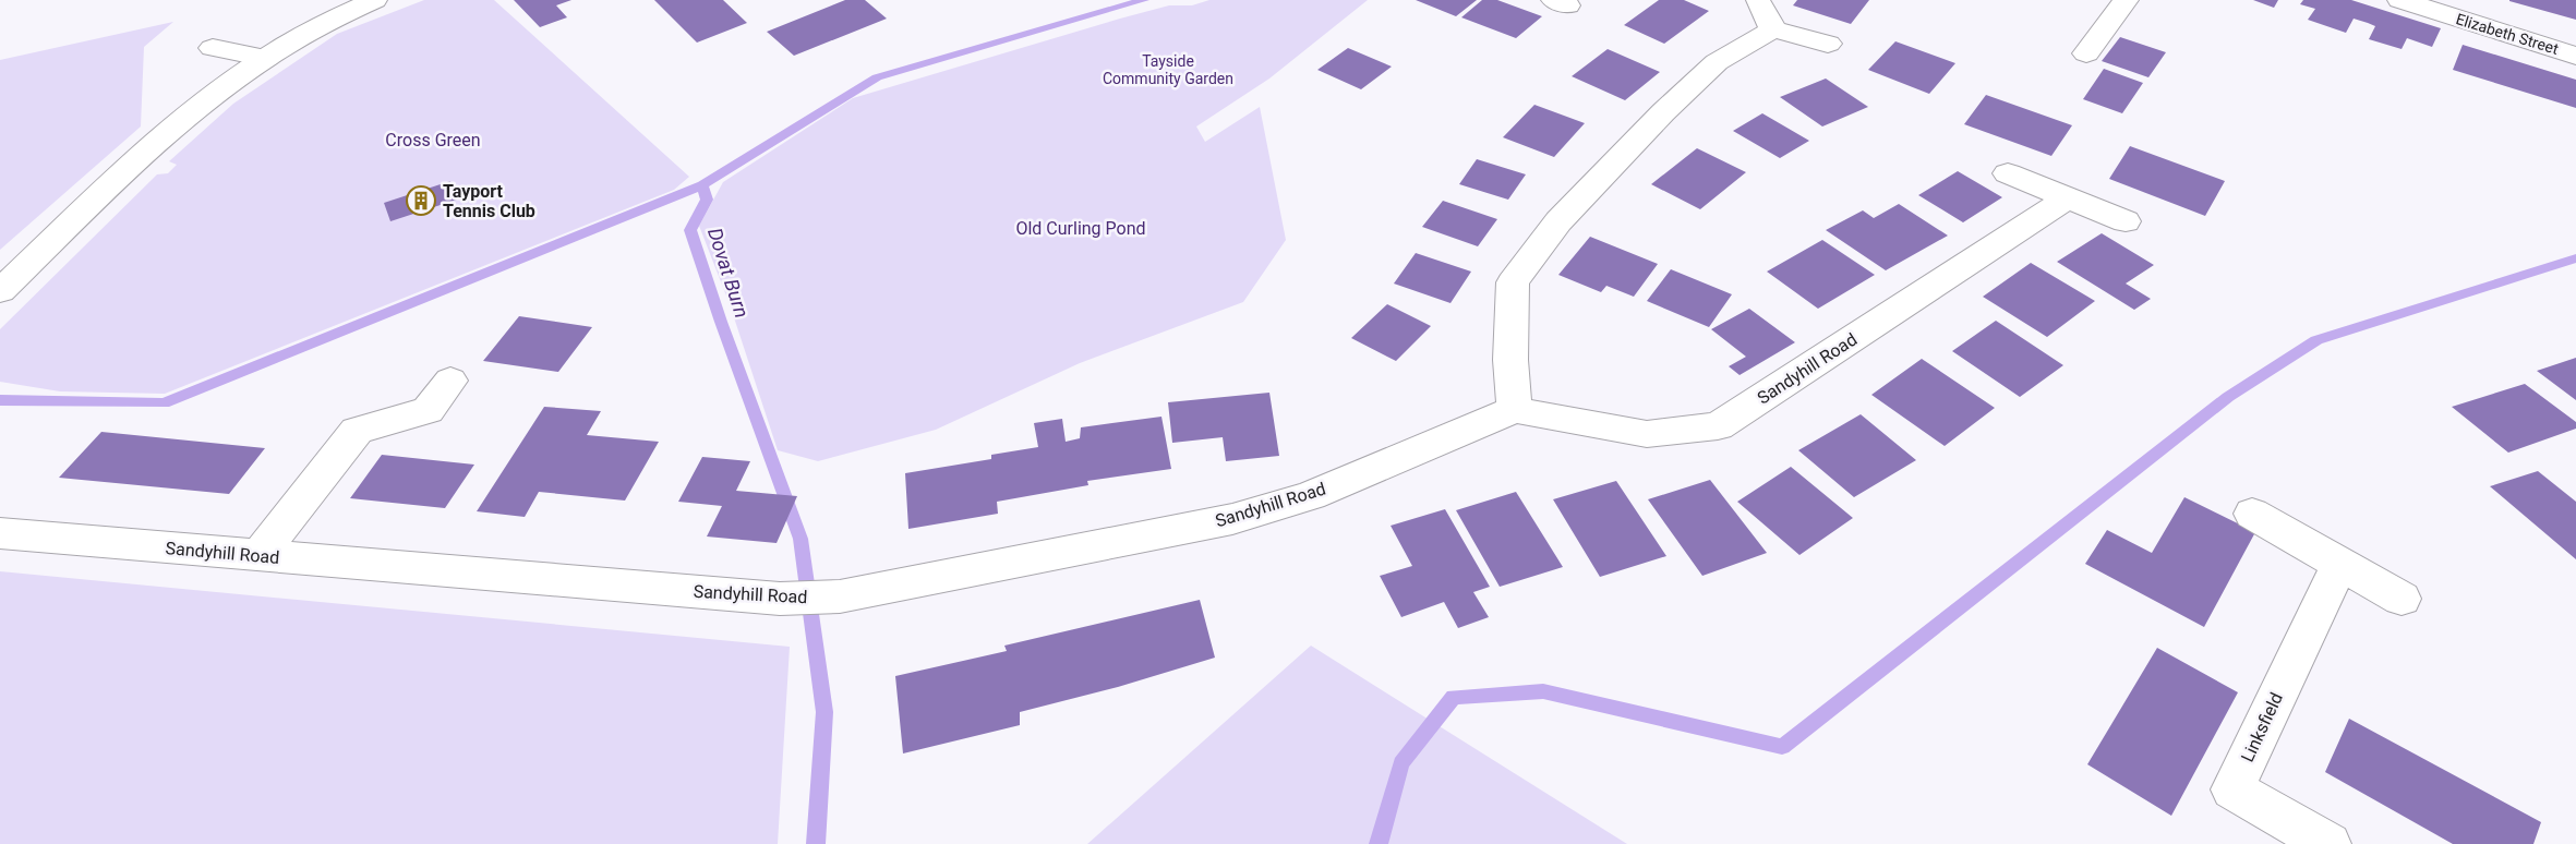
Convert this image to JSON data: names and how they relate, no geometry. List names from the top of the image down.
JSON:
{
  "streets": {
    "street": ["Elizabeth Street", "Sandyhill Road", "Linksfield"]
  },
  "water": ["Dovat Burn"],
  "parks": ["Tayside Community Garden", "Cross Green", "Old Curling Pond"],
  "places": {
    "building": ["Tayport Tennis Club"]
  }
}
